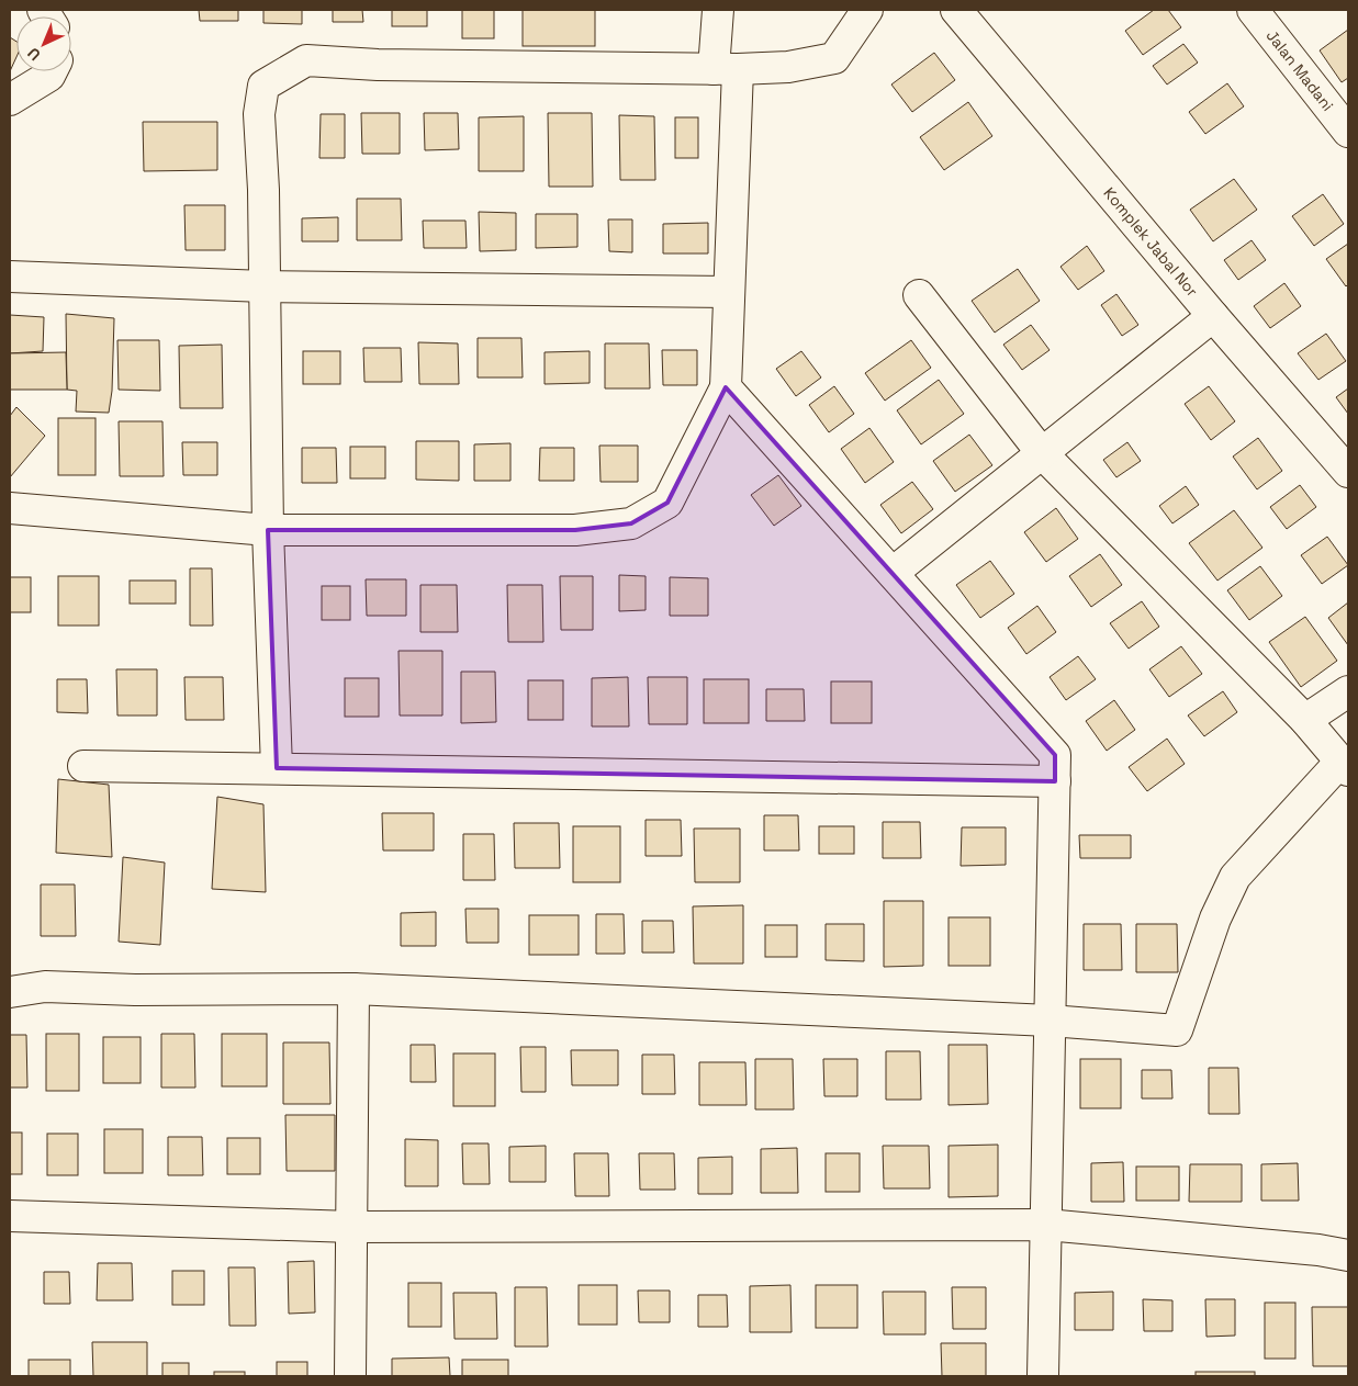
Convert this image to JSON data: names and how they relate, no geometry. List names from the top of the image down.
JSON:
{
  "streets": {
    "street": ["Jalan Madani", "Komplek Jabal Nor"]
  },
  "north": "bottom left"
}
